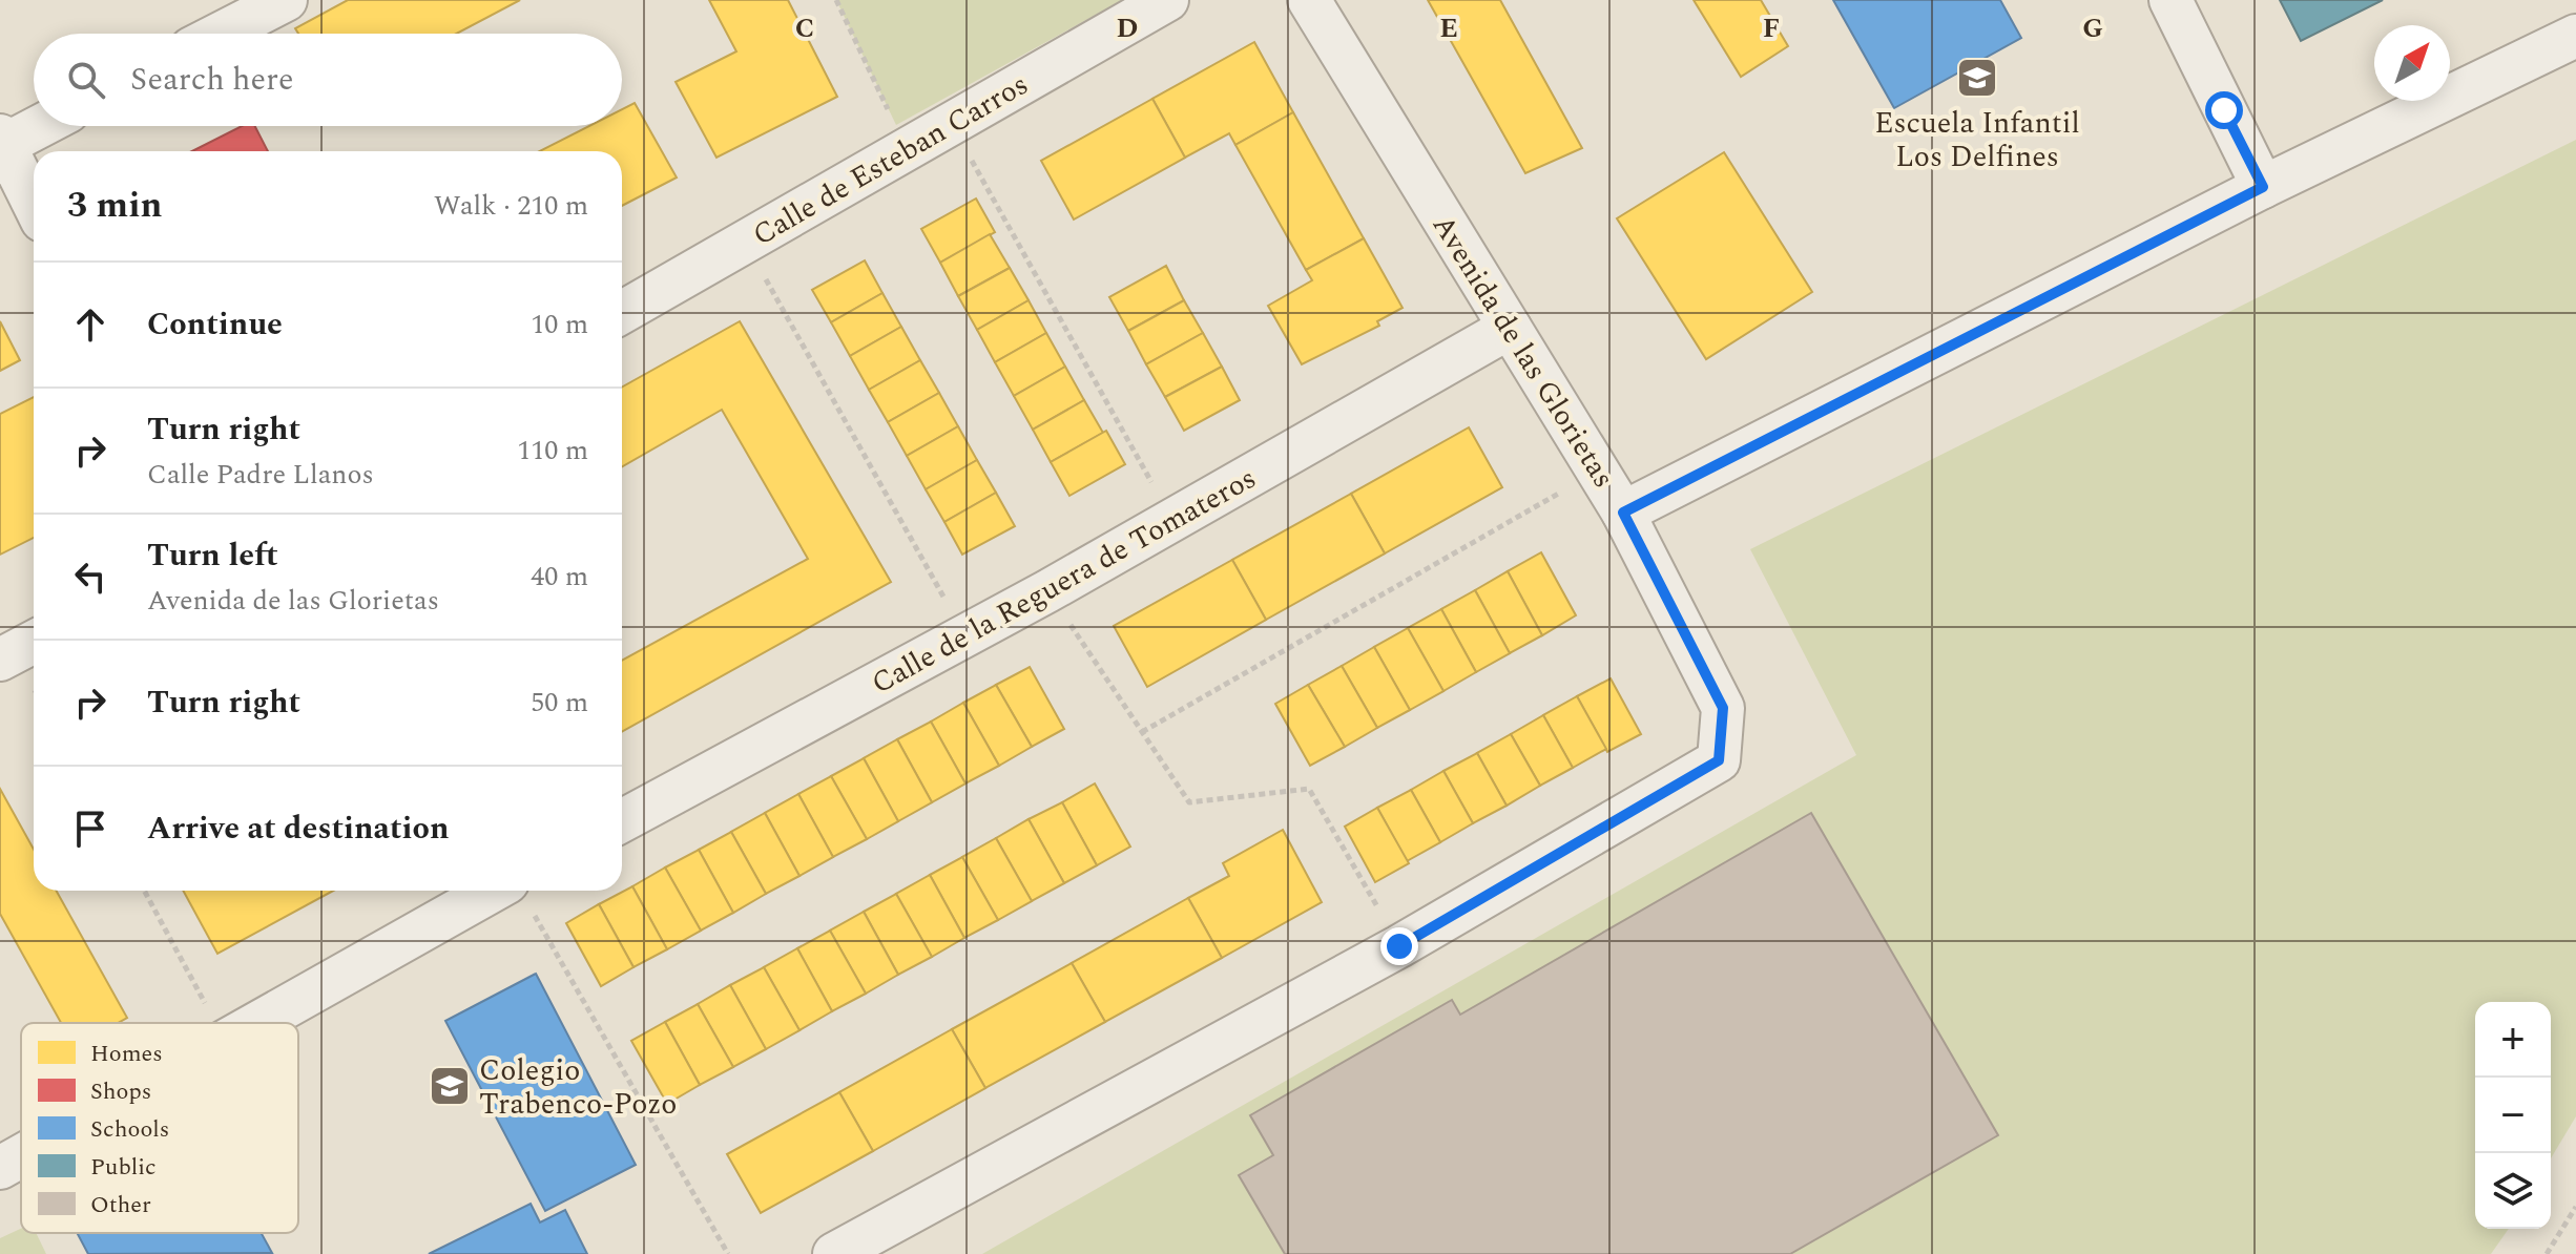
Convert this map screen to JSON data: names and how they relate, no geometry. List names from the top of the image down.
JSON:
{
  "streets": {
    "street": ["Calle de Esteban Carros", "Avenida de las Glorietas", "Calle de la Reguera de Tomateros"]
  },
  "crossings": [
    ["Avenida de las Glorietas", "Calle de la Reguera de Tomateros"]
  ],
  "places": {
    "school or university": ["Escuela Infantil Los Delfines", "Colegio Trabenco-Pozo"]
  },
  "legend": [
    "Homes",
    "Shops",
    "Schools",
    "Public",
    "Other"
  ],
  "north": "top right",
  "page": {
    "search": "Search here",
    "heading": ["3 min", "Walk · 210 m"],
    "list": [
      ["Continue", "10 m"],
      ["Turn right", "Calle Padre Llanos", "110 m"],
      ["Turn left", "Avenida de las Glorietas", "40 m"],
      ["Turn right", "50 m"],
      "Arrive at destination"
    ],
    "map_buttons": ["+", "−"]
  },
  "grid": {
    "columns": [
      "C",
      "D",
      "E",
      "F",
      "G"
    ]
  }
}
